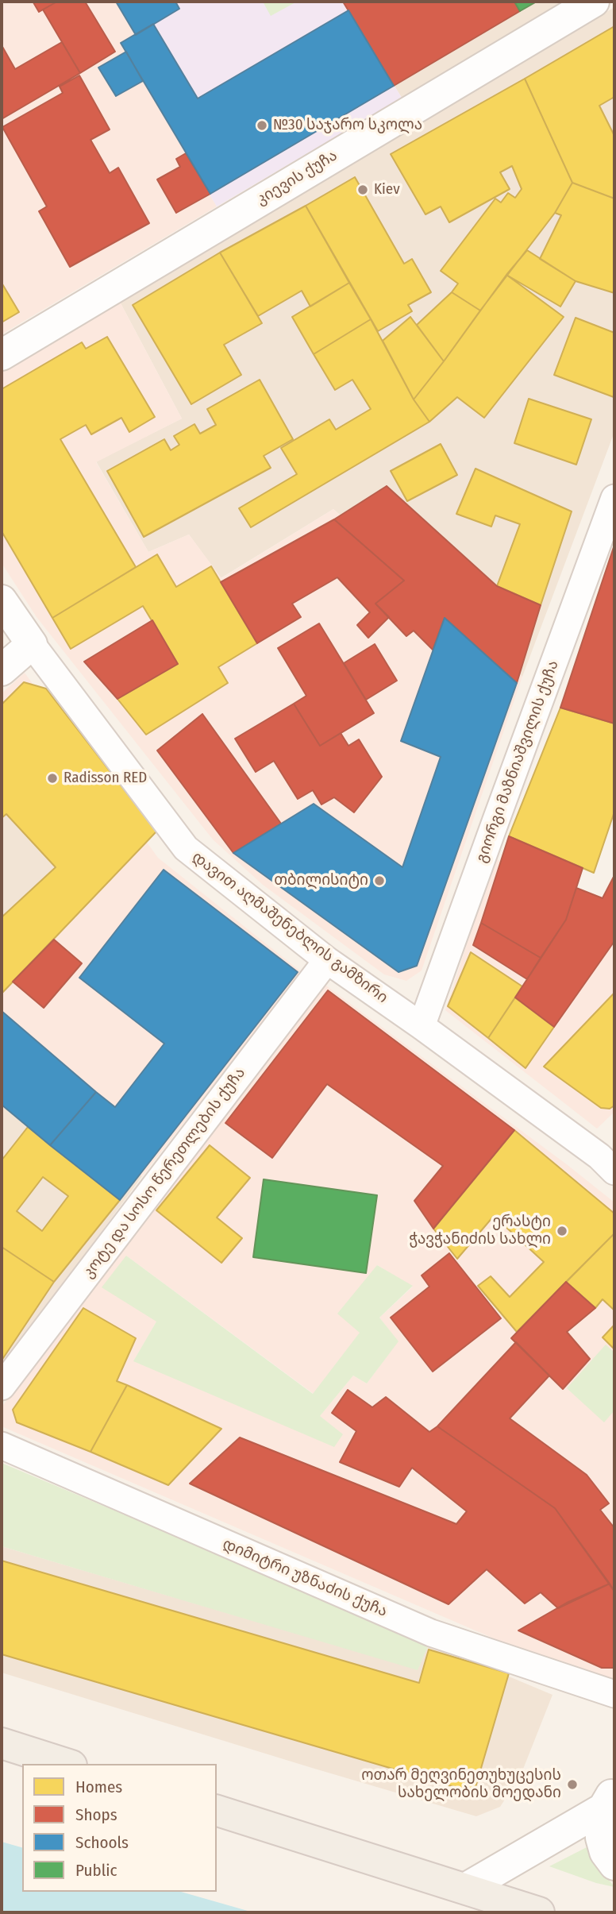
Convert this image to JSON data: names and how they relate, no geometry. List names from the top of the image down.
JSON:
{
  "streets": {
    "main road": ["კიევის ქუჩა", "დავით აღმაშენებლის გამზირი"],
    "street": ["გიორგი მაზნიაშვილის ქუჩა", "კოტე და სოსო წერეთლების ქუჩა", "დიმიტრი უზნაძის ქუჩა"]
  },
  "crossings": [
    ["გიორგი მაზნიაშვილის ქუჩა", "დავით აღმაშენებლის გამზირი"],
    ["დავით აღმაშენებლის გამზირი", "კოტე და სოსო წერეთლების ქუჩა"]
  ],
  "places": [
    "№30 საჯარო სკოლა",
    "Kiev",
    "Radisson RED",
    "თბილისიტი",
    "ერასტი ჭავჭანიძის სახლი",
    "ოთარ მეღვინეთუხუცესის სახელობის მოედანი"
  ],
  "legend": [
    "Homes",
    "Shops",
    "Schools",
    "Public"
  ]
}
